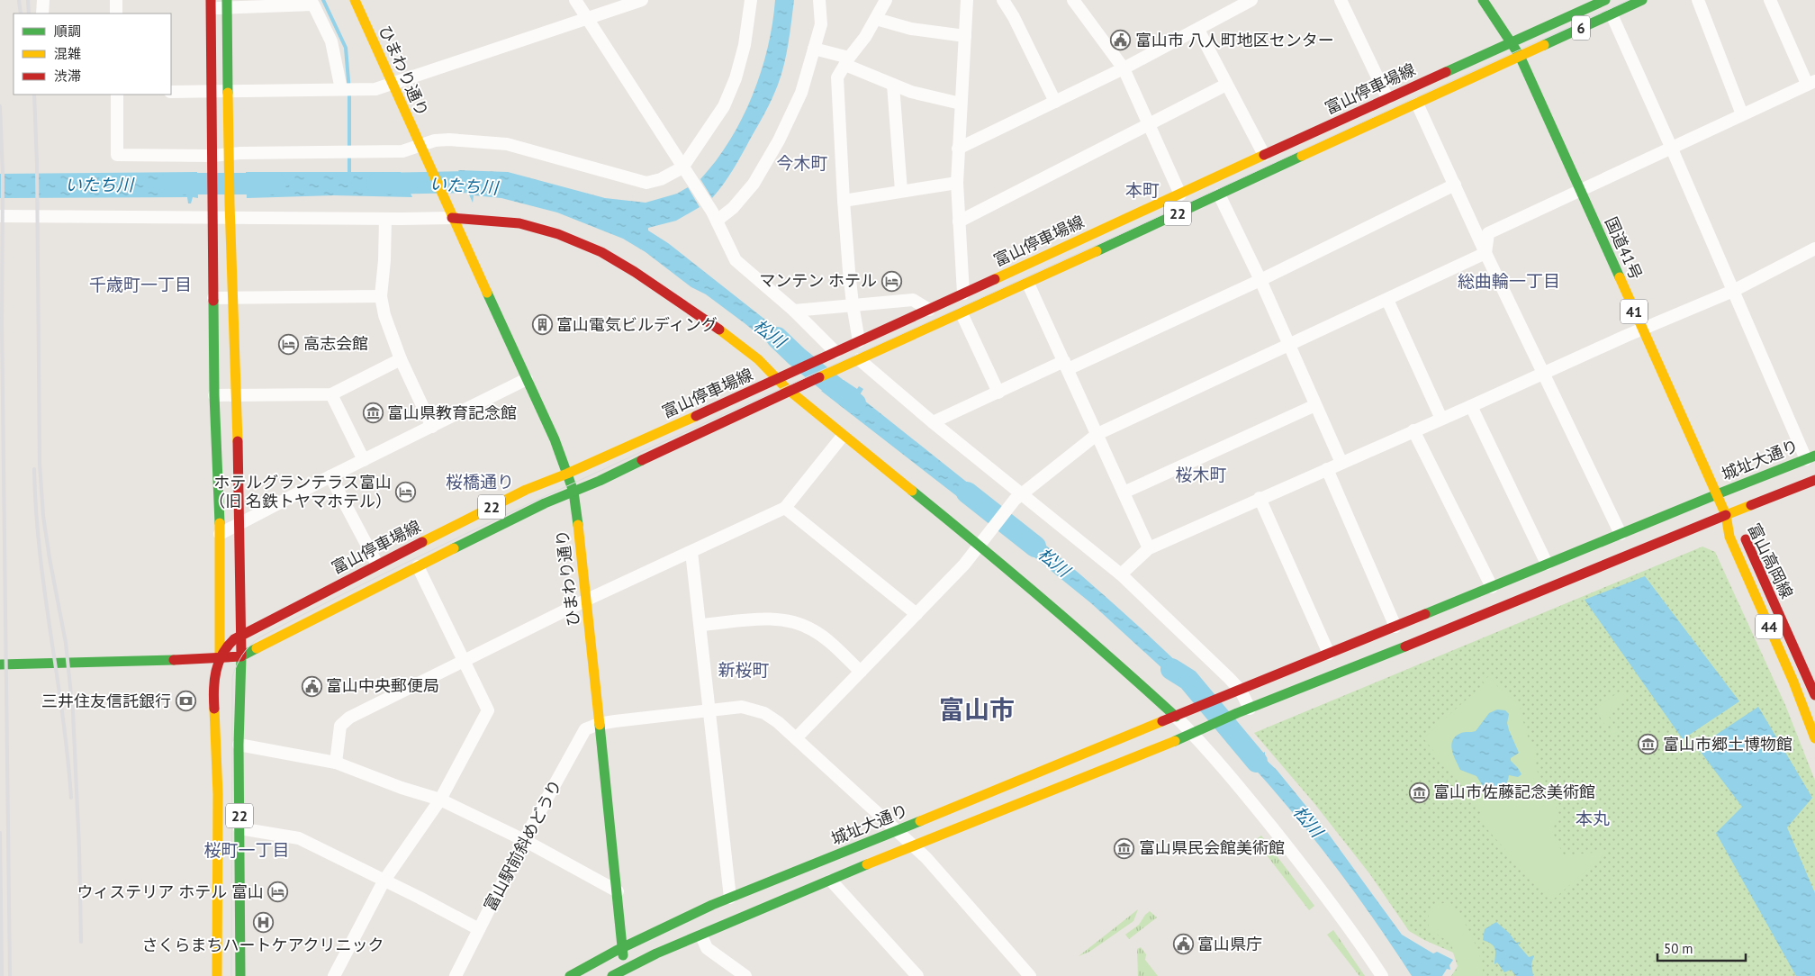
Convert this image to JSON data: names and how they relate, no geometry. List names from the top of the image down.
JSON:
{
  "streets": {
    "main road": [
      "6",
      "ひまわり通り",
      "富山停車場線",
      "22",
      "国道41号",
      "41",
      "城址大通り",
      "富山高岡線",
      "44"
    ],
    "street": ["富山駅前斜めどうり"]
  },
  "crossings": [
    ["6", "富山停車場線"],
    ["6", "国道41号"],
    ["ひまわり通り", "富山停車場線"],
    ["ひまわり通り", "城址大通り"],
    ["ひまわり通り", "富山駅前斜めどうり"],
    ["富山停車場線", "22"],
    ["富山停車場線", "国道41号"],
    ["国道41号", "城址大通り"],
    ["国道41号", "富山高岡線"]
  ],
  "districts": [
    "今木町",
    "本町",
    "総曲輪一丁目",
    "千歳町一丁目",
    "桜木町",
    "桜橋通り",
    "新桜町",
    "富山市",
    "本丸",
    "桜町一丁目"
  ],
  "water": ["いたち川", "松川"],
  "places": {
    "public building": ["富山市 八人町地区センター", "富山中央郵便局", "富山県庁"],
    "hotel": [
      "マンテン ホテル",
      "高志会館",
      "ホテルグランテラス富山 （旧 名鉄トヤマホテル）",
      "ウィステリア ホテル 富山"
    ],
    "building": ["富山電気ビルディング"],
    "museum": [
      "富山県教育記念館",
      "富山市郷土博物館",
      "富山市佐藤記念美術館",
      "富山県民会館美術館"
    ],
    "bank": ["三井住友信託銀行"],
    "hospital": ["さくらまちハートケアクリニック"]
  },
  "legend": ["順調", "混雑", "渋滞"],
  "scale_bar": "50 m"
}
